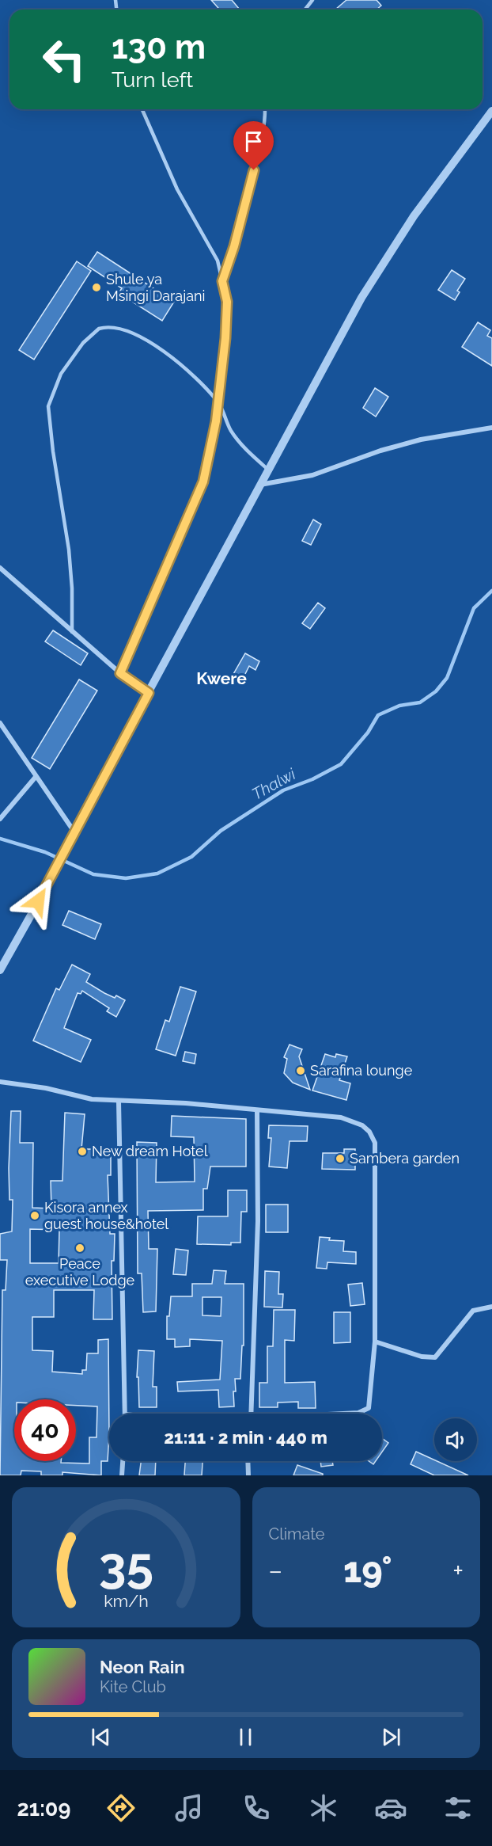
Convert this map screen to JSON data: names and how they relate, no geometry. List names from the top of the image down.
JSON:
{
  "districts": ["Kwere"],
  "water": ["Thalwi"],
  "places": [
    "Shule ya Msingi Darajani",
    "Sarafina lounge",
    "New dream Hotel",
    "Sambera garden",
    "Kisora annex guest house&hotel",
    "Peace executive Lodge"
  ],
  "page": {
    "turn": ["130 m", "Turn left"],
    "limit": "40",
    "trip": "21:11 · 2 min · 440 m",
    "tile": "Climate",
    "heat": ["−", "19°", "+"],
    "song": ["Neon Rain", "Kite Club"],
    "tabs": "21:09",
    "gauge": ["35", "km/h"]
  }
}
